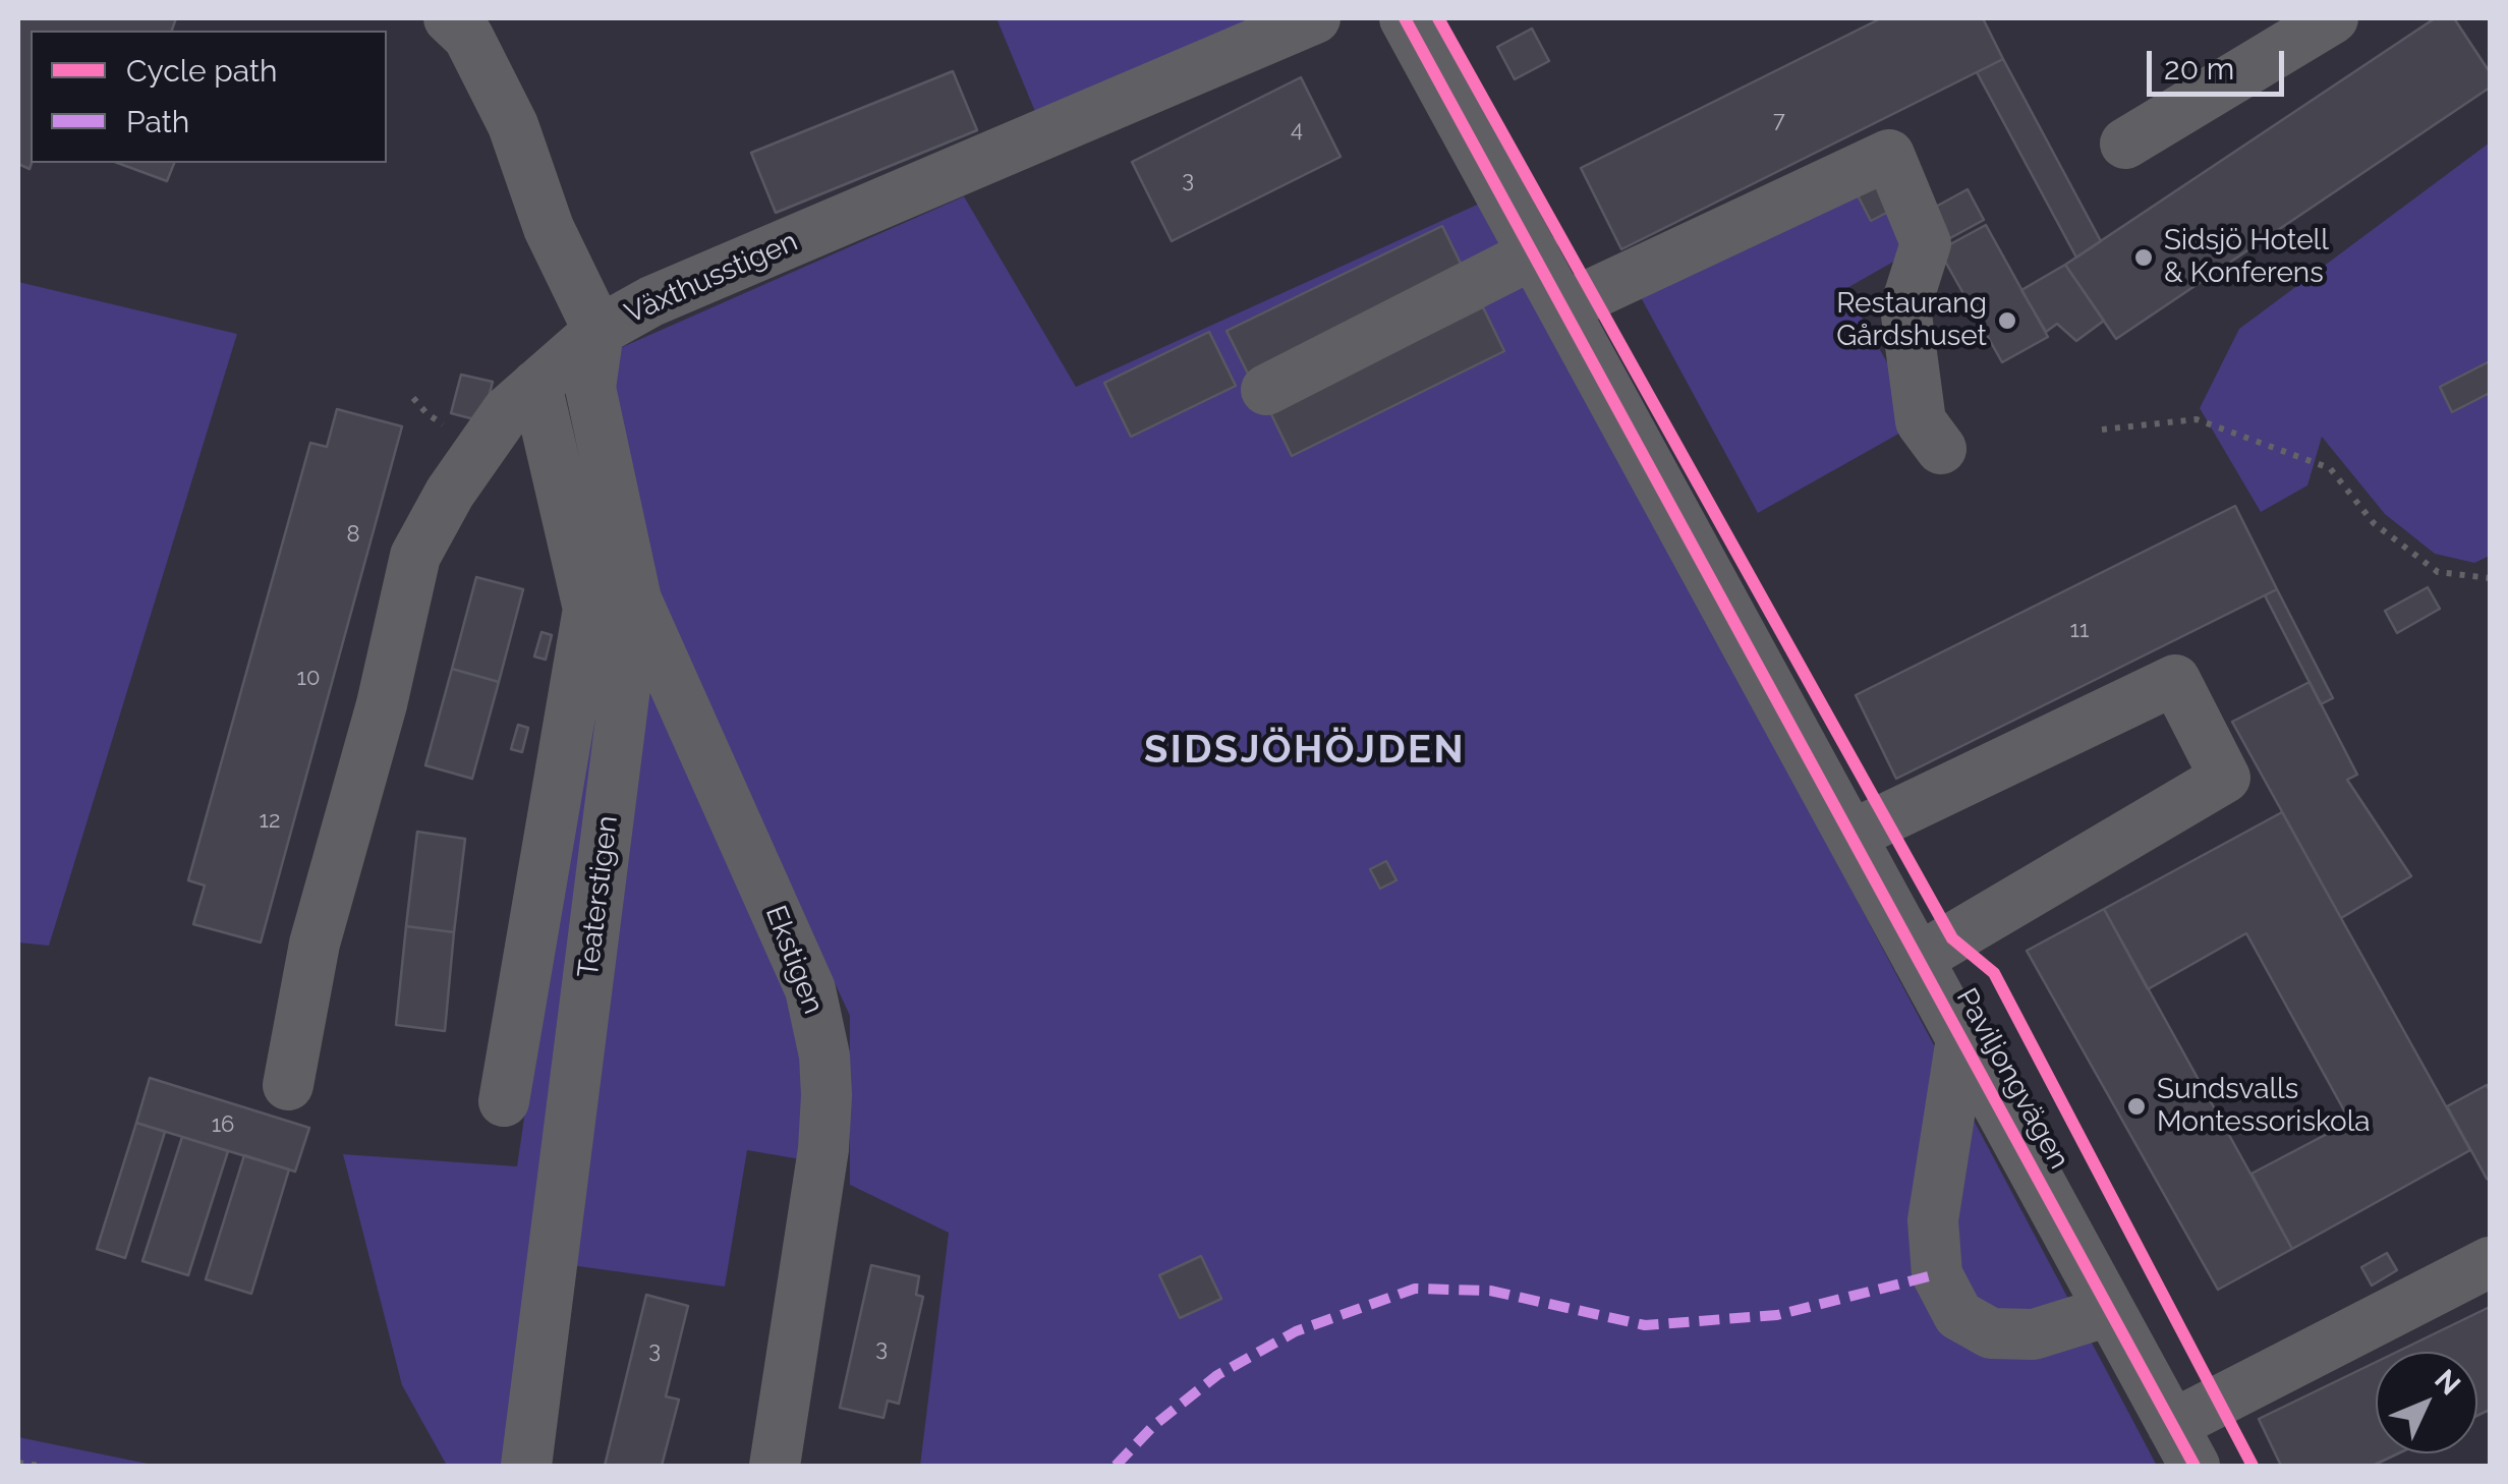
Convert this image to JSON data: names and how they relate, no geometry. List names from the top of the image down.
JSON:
{
  "streets": {
    "street": [
      "Växthusstigen",
      "Teaterstigen",
      "Ekstigen",
      "Paviljongvägen"
    ]
  },
  "crossings": [
    ["Växthusstigen", "Teaterstigen"],
    ["Teaterstigen", "Ekstigen"]
  ],
  "districts": ["SIDSJÖHÖJDEN"],
  "places": ["Sidsjö Hotell & Konferens", "Restaurang Gårdshuset", "Sundsvalls Montessoriskola"],
  "house_numbers": [
    "7",
    "4",
    "3",
    "8",
    "11",
    "10",
    "12",
    "16",
    "3",
    "3"
  ],
  "legend": ["Cycle path", "Path"],
  "scale_bar": "20 m",
  "north": "top right"
}
